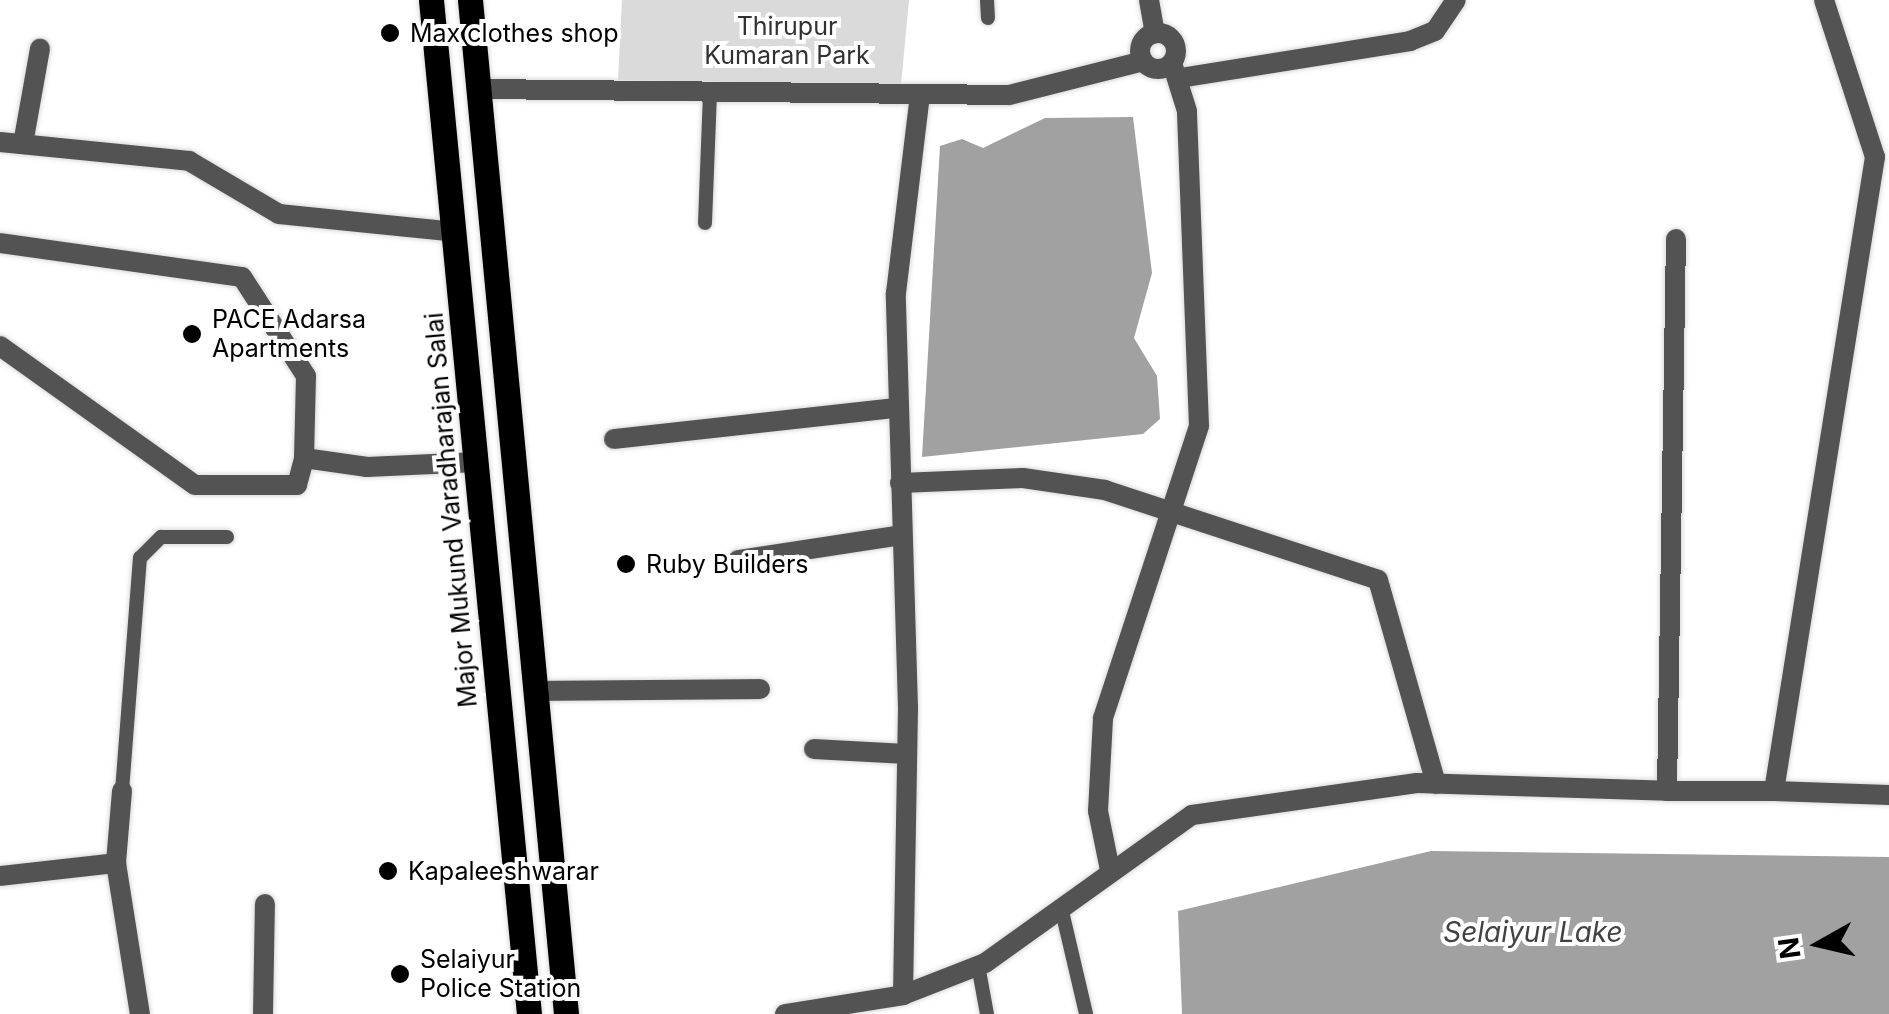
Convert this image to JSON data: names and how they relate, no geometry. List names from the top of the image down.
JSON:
{
  "streets": {
    "main road": ["Major Mukund Varadharajan Salai"]
  },
  "water": ["Selaiyur Lake"],
  "parks": ["Thirupur Kumaran Park"],
  "places": [
    "Max clothes shop",
    "PACE Adarsa Apartments",
    "Ruby Builders",
    "Kapaleeshwarar",
    "Selaiyur Police Station"
  ],
  "north": "left"
}
